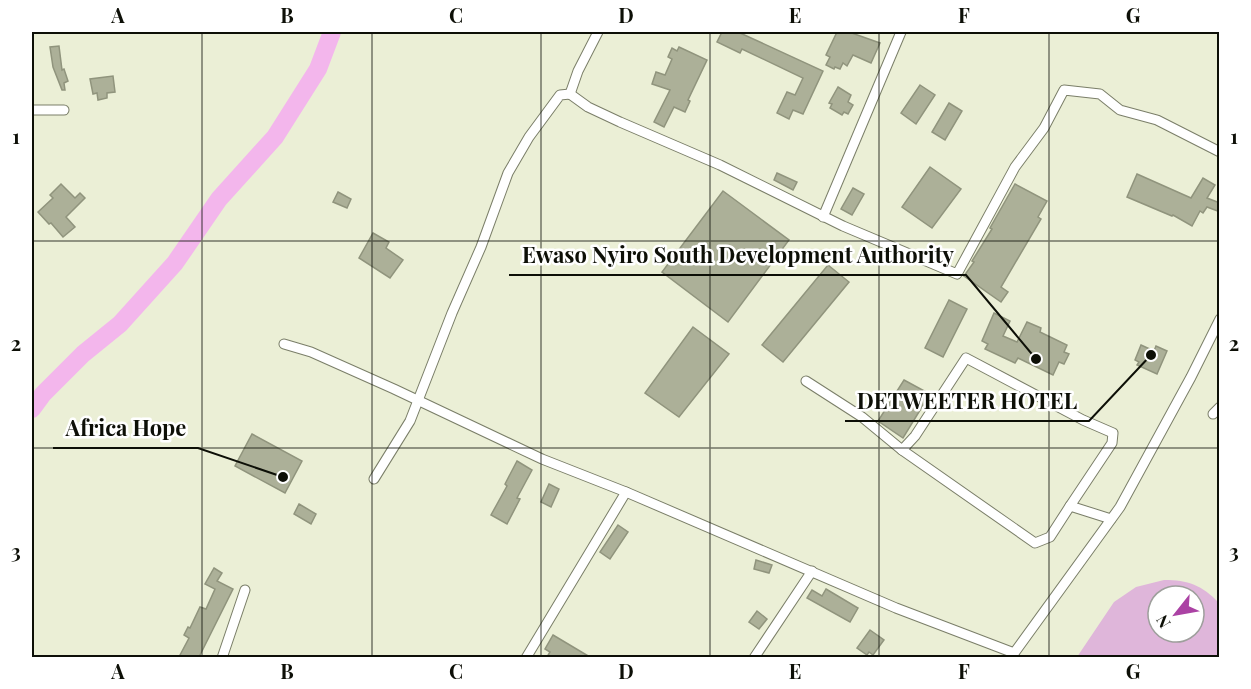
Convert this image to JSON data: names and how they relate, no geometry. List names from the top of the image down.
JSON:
{
  "places": ["DETWEETER HOTEL", "Ewaso Nyiro South Development Authority", "Africa Hope"],
  "north": "bottom left",
  "grid": {
    "columns": [
      "A",
      "B",
      "C",
      "D",
      "E",
      "F",
      "G"
    ],
    "rows": ["1", "2", "3"]
  }
}
